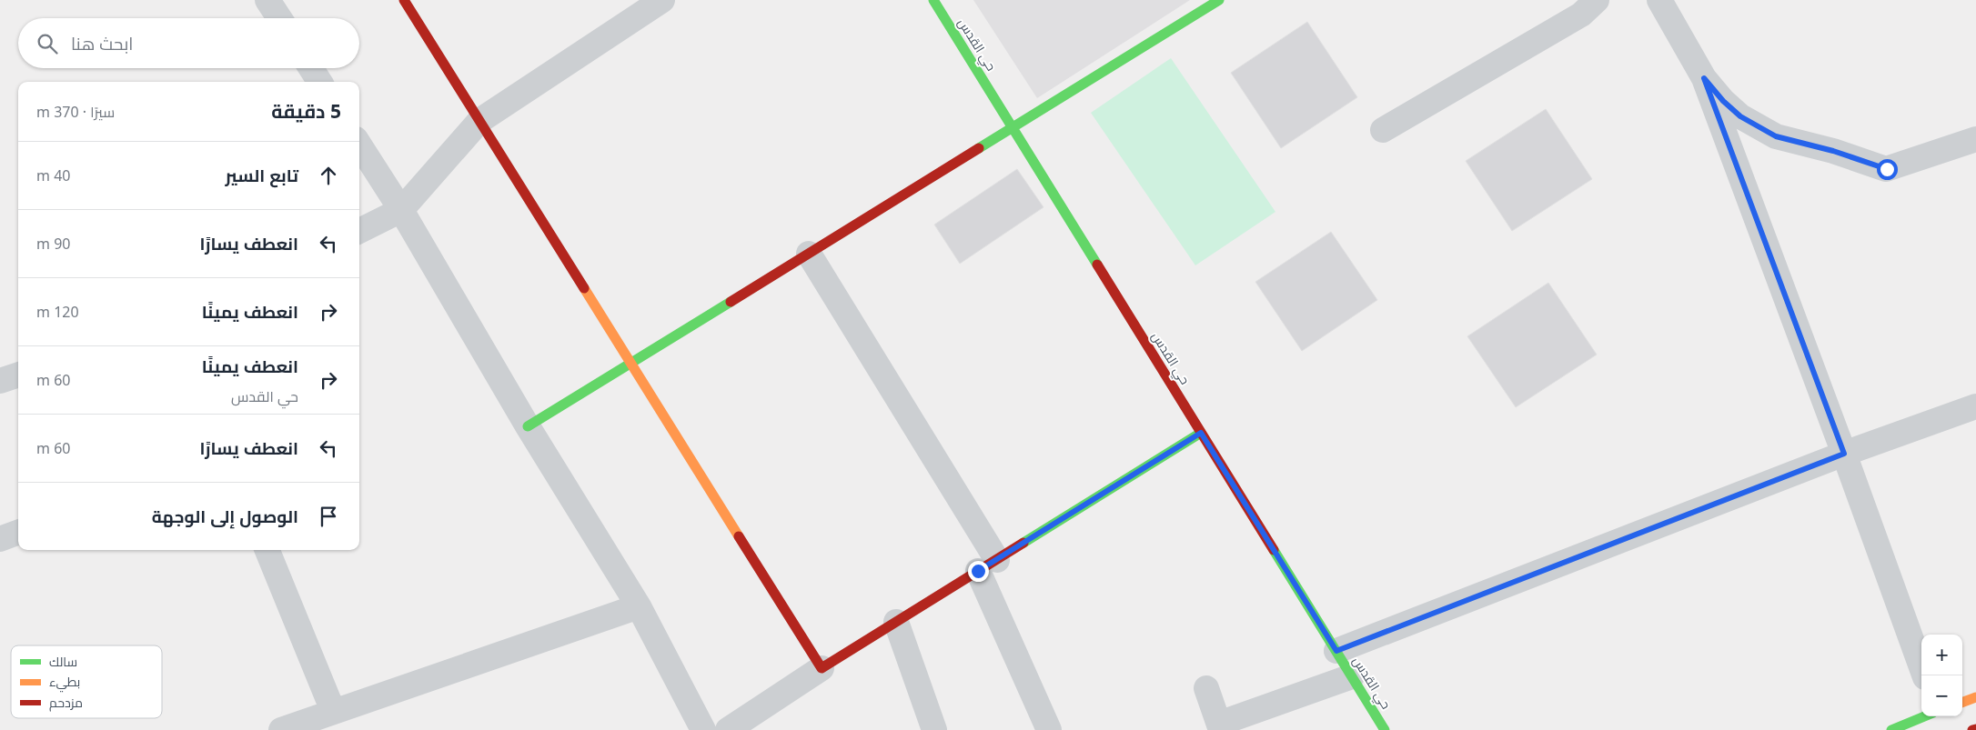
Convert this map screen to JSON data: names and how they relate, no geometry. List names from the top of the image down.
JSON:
{
  "streets": {
    "street": ["حي القدس"]
  },
  "legend": ["سالك", "بطيء", "مزدحم"],
  "page": {
    "search": "ابحث هنا",
    "heading": ["5 دقيقة", "سيرًا · 370 m"],
    "list": [
      ["تابع السير", "40 m"],
      ["انعطف يسارًا", "90 m"],
      ["انعطف يمينًا", "120 m"],
      ["انعطف يمينًا", "حي القدس", "60 m"],
      ["انعطف يسارًا", "60 m"],
      "الوصول إلى الوجهة"
    ],
    "map_buttons": ["+", "−"]
  }
}
